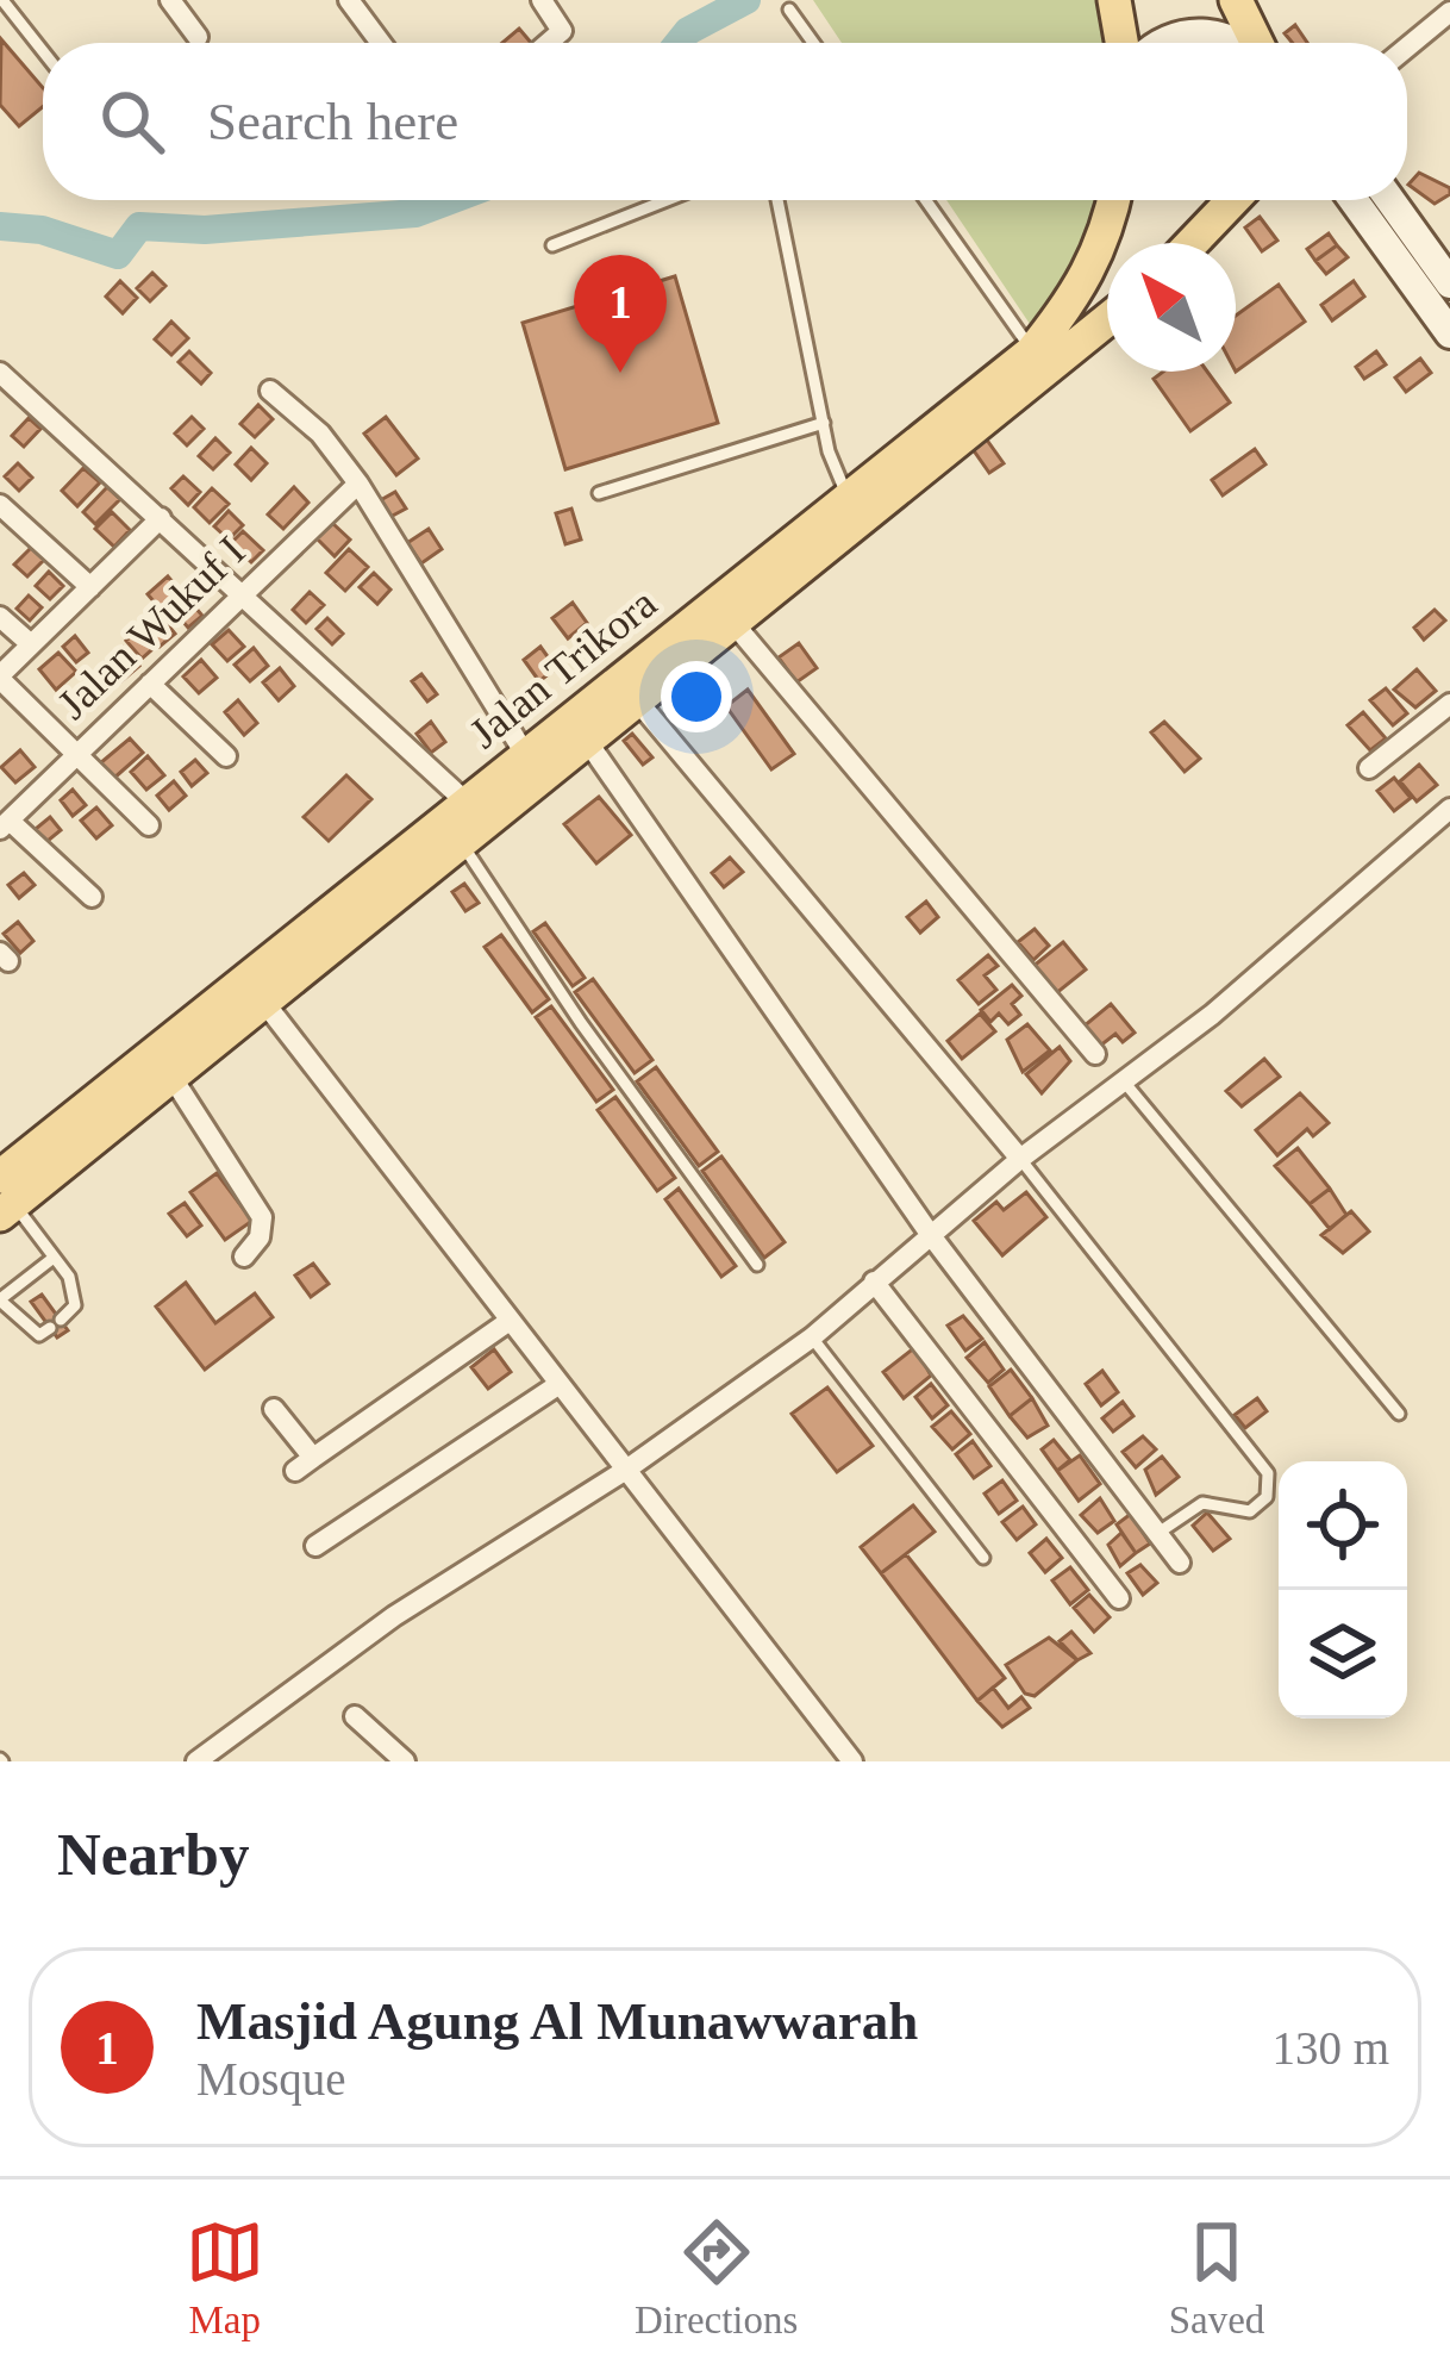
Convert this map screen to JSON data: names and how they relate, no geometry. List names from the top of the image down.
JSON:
{
  "streets": {
    "main road": ["Jalan Trikora"],
    "street": ["Jalan Wukuf I"]
  },
  "north": "top left",
  "page": {
    "search": "Search here",
    "pins": "1",
    "heading": "Nearby",
    "list": [
      {
        "mark": "1",
        "name": "Masjid Agung Al Munawwarah",
        "note": "Mosque",
        "value": "130 m"
      }
    ],
    "nav": ["Map", "Directions", "Saved"]
  }
}
